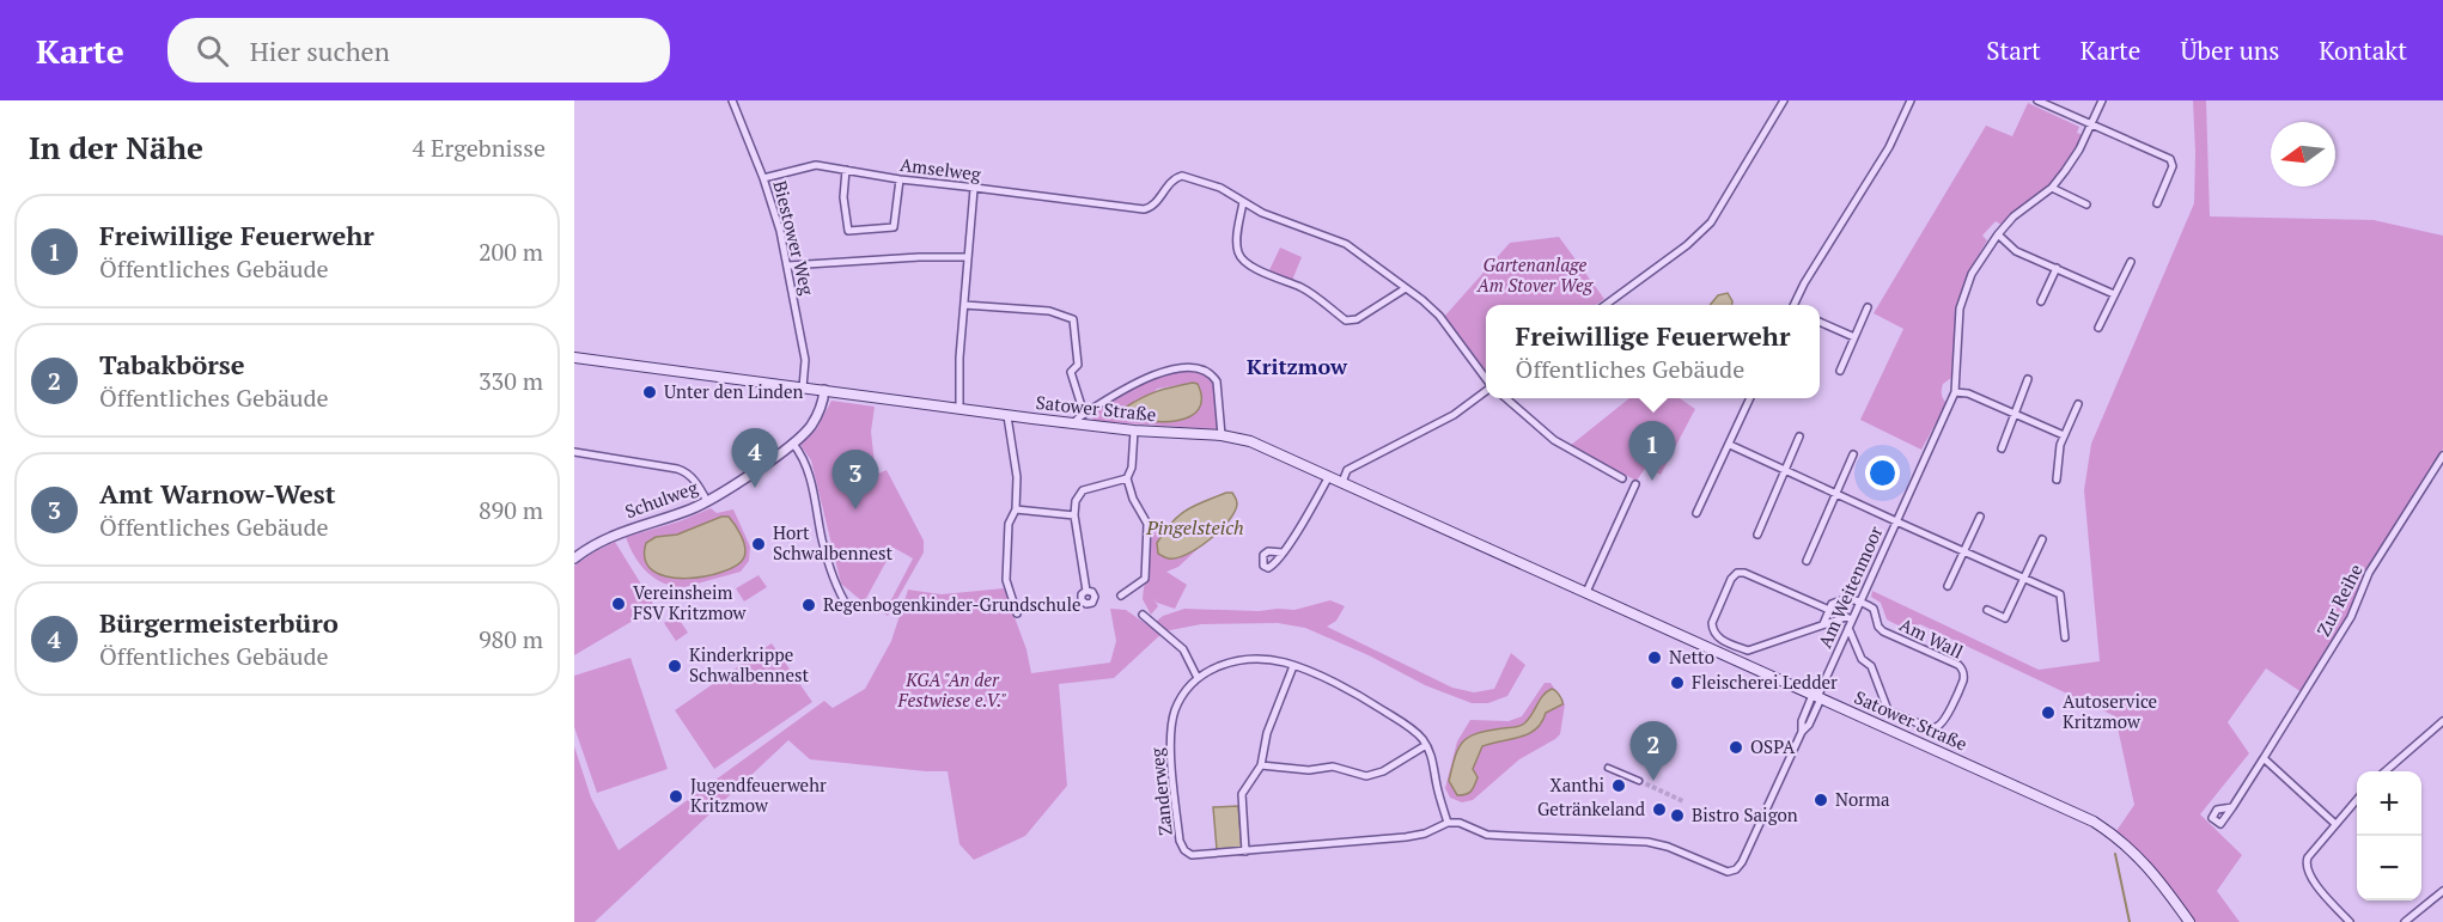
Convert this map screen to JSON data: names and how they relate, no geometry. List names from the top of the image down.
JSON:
{
  "streets": {
    "main road": ["Satower Straße"],
    "street": [
      "Amselweg",
      "Biestower Weg",
      "Schulweg",
      "Am Weitenmoor",
      "Zur Reihe",
      "Am Wall",
      "Zanderweg"
    ]
  },
  "crossings": [
    ["Amselweg", "Biestower Weg"],
    ["Biestower Weg", "Satower Straße"],
    ["Satower Straße", "Schulweg"],
    ["Satower Straße", "Am Weitenmoor"],
    ["Am Weitenmoor", "Am Wall"],
    ["Am Weitenmoor", "Zanderweg"]
  ],
  "districts": ["Kritzmow"],
  "water": ["Pingelsteich"],
  "parks": ["Gartenanlage Am Stover Weg", "KGA \"An der Festwiese e.V.\""],
  "places": [
    "Unter den Linden",
    "Hort Schwalbennest",
    "Vereinsheim FSV Kritzmow",
    "Regenbogenkinder-Grundschule",
    "Netto",
    "Kinderkrippe Schwalbennest",
    "Fleischerei Ledder",
    "Autoservice Kritzmow",
    "OSPA",
    "Xanthi",
    "Jugendfeuerwehr Kritzmow",
    "Norma",
    "Getränkeland",
    "Bistro Saigon"
  ],
  "north": "left",
  "page": {
    "header": "Karte",
    "search": "Hier suchen",
    "nav": [
      "Start",
      "Karte",
      "Über uns",
      "Kontakt"
    ],
    "heading": ["In der Nähe", "4 Ergebnisse"],
    "list": [
      {
        "mark": "1",
        "name": "Freiwillige Feuerwehr",
        "note": "Öffentliches Gebäude",
        "value": "200 m"
      },
      {
        "mark": "2",
        "name": "Tabakbörse",
        "note": "Öffentliches Gebäude",
        "value": "330 m"
      },
      {
        "mark": "3",
        "name": "Amt Warnow-West",
        "note": "Öffentliches Gebäude",
        "value": "890 m"
      },
      {
        "mark": "4",
        "name": "Bürgermeisterbüro",
        "note": "Öffentliches Gebäude",
        "value": "980 m"
      }
    ],
    "popup": ["Freiwillige Feuerwehr", "Öffentliches Gebäude"],
    "pins": [
      "1",
      "4",
      "3",
      "2"
    ],
    "map_buttons": ["+", "−"]
  }
}
